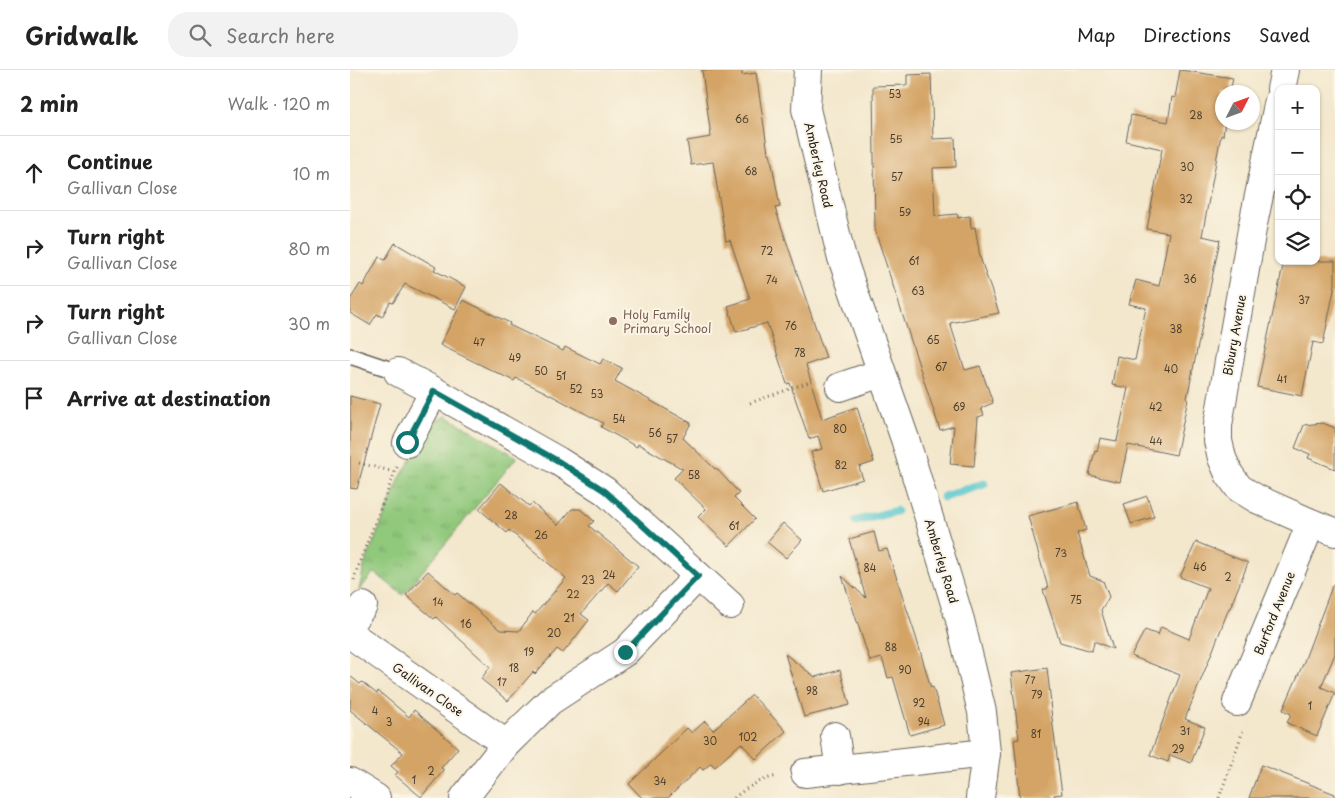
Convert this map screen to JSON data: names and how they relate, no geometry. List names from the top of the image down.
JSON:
{
  "streets": {
    "street": [
      "Amberley Road",
      "Bibury Avenue",
      "Burford Avenue",
      "Gallivan Close"
    ]
  },
  "crossings": [
    ["Bibury Avenue", "Burford Avenue"]
  ],
  "places": ["Holy Family Primary School"],
  "house_numbers": [
    "53",
    "28",
    "66",
    "55",
    "30",
    "68",
    "57",
    "32",
    "59",
    "72",
    "61",
    "36",
    "74",
    "63",
    "37",
    "76",
    "38",
    "65",
    "47",
    "78",
    "49",
    "67",
    "40",
    "50",
    "51",
    "41",
    "52",
    "53",
    "69",
    "42",
    "54",
    "80",
    "56",
    "57",
    "44",
    "82",
    "58",
    "28",
    "61",
    "26",
    "73",
    "46",
    "84",
    "24",
    "2",
    "23",
    "22",
    "75",
    "14",
    "21",
    "16",
    "20",
    "88",
    "19",
    "18",
    "90",
    "77",
    "17",
    "98",
    "79",
    "92",
    "1",
    "4",
    "3",
    "94",
    "31",
    "81",
    "102",
    "30",
    "29",
    "2",
    "1",
    "34"
  ],
  "north": "top right",
  "page": {
    "header": "Gridwalk",
    "search": "Search here",
    "nav": ["Map", "Directions", "Saved"],
    "heading": ["2 min", "Walk · 120 m"],
    "map_buttons": ["+", "−"],
    "list": [
      ["Continue", "Gallivan Close", "10 m"],
      ["Turn right", "Gallivan Close", "80 m"],
      ["Turn right", "Gallivan Close", "30 m"],
      "Arrive at destination"
    ]
  }
}
